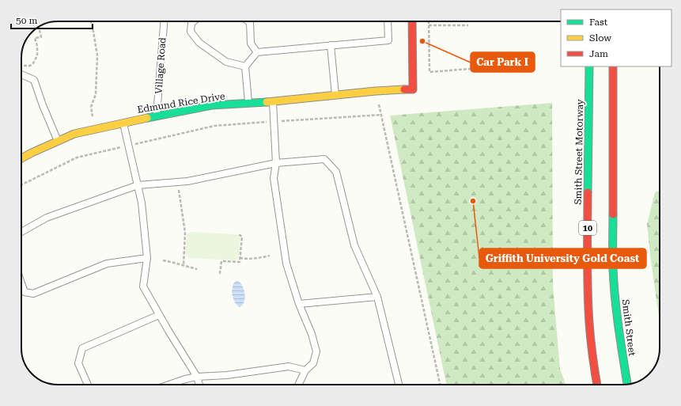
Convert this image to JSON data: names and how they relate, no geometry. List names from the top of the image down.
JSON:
{
  "streets": {
    "main road": [
      "Edmund Rice Drive",
      "Smith Street Motorway",
      "10",
      "Smith Street"
    ],
    "lane": ["Village Road"]
  },
  "crossings": [
    ["Village Road", "Edmund Rice Drive"]
  ],
  "places": ["Car Park I", "Griffith University Gold Coast"],
  "legend": ["Fast", "Slow", "Jam"],
  "scale_bar": "50 m"
}
